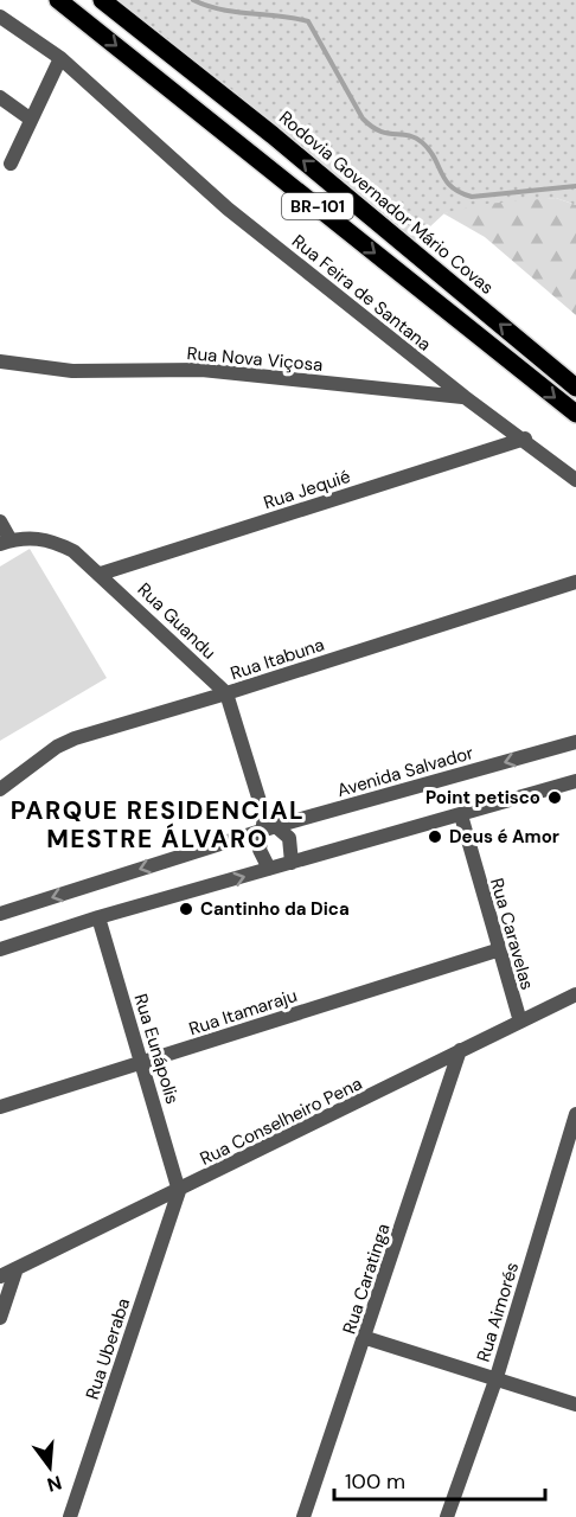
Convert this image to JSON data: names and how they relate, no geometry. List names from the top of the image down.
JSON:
{
  "streets": {
    "main road": ["Rodovia Governador Mário Covas", "BR-101"],
    "street": [
      "Rua Feira de Santana",
      "Rua Nova Viçosa",
      "Rua Jequié",
      "Rua Guandu",
      "Rua Itabuna",
      "Avenida Salvador",
      "Rua Caravelas",
      "Rua Itamaraju",
      "Rua Eunápolis",
      "Rua Conselheiro Pena",
      "Rua Caratinga",
      "Rua Aimorés",
      "Rua Uberaba"
    ]
  },
  "crossings": [
    ["Rua Feira de Santana", "Rua Nova Viçosa"],
    ["Rua Feira de Santana", "Rua Jequié"],
    ["Rua Jequié", "Rua Guandu"],
    ["Rua Guandu", "Rua Itabuna"],
    ["Rua Guandu", "Avenida Salvador"],
    ["Rua Caravelas", "Rua Itamaraju"],
    ["Rua Caravelas", "Rua Conselheiro Pena"],
    ["Rua Itamaraju", "Rua Eunápolis"],
    ["Rua Eunápolis", "Rua Conselheiro Pena"],
    ["Rua Eunápolis", "Rua Uberaba"],
    ["Rua Conselheiro Pena", "Rua Caratinga"],
    ["Rua Conselheiro Pena", "Rua Uberaba"]
  ],
  "districts": ["PARQUE RESIDENCIAL MESTRE ÁLVARO"],
  "places": ["Point petisco", "Deus é Amor", "Cantinho da Dica"],
  "scale_bar": "100 m",
  "north": "bottom"
}
